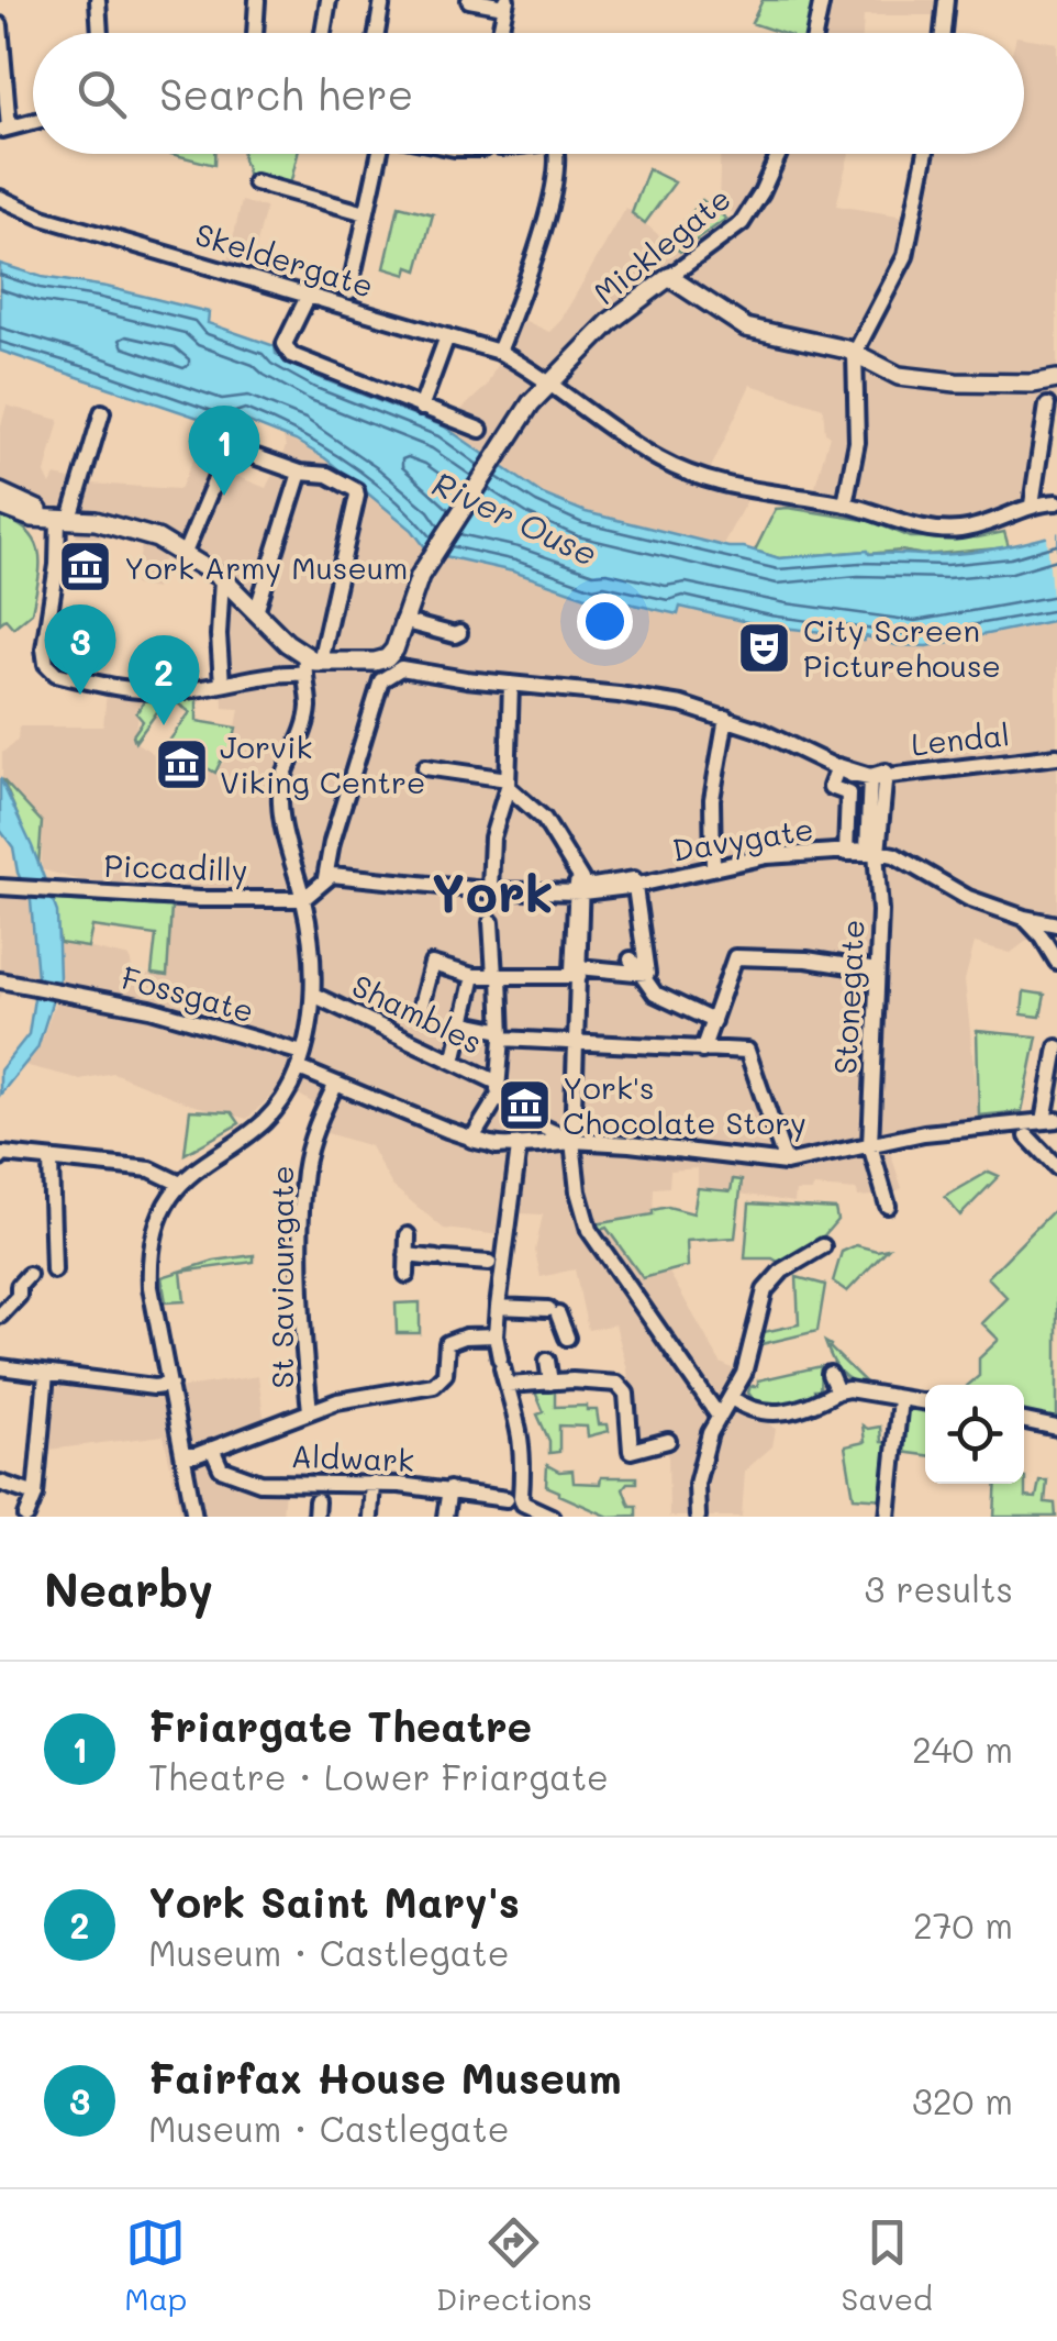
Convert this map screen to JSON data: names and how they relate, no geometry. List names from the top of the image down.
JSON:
{
  "streets": {
    "main road": ["Micklegate"],
    "street": [
      "Skeldergate",
      "Lendal",
      "Davygate",
      "Piccadilly",
      "Fossgate",
      "Stonegate",
      "Shambles",
      "St Saviourgate",
      "Aldwark"
    ]
  },
  "crossings": [
    ["Micklegate", "Skeldergate"],
    ["Lendal", "Stonegate"],
    ["Davygate", "Stonegate"],
    ["Fossgate", "St Saviourgate"]
  ],
  "districts": ["York"],
  "water": ["River Ouse"],
  "places": {
    "museum": ["York Army Museum", "Jorvik Viking Centre", "York's Chocolate Story"],
    "theatre": ["City Screen Picturehouse"]
  },
  "page": {
    "search": "Search here",
    "pins": ["1", "3", "2"],
    "heading": ["Nearby", "3 results"],
    "list": [
      {
        "mark": "1",
        "name": "Friargate Theatre",
        "note": "Theatre · Lower Friargate",
        "value": "240 m"
      },
      {
        "mark": "2",
        "name": "York Saint Mary's",
        "note": "Museum · Castlegate",
        "value": "270 m"
      },
      {
        "mark": "3",
        "name": "Fairfax House Museum",
        "note": "Museum · Castlegate",
        "value": "320 m"
      }
    ],
    "nav": ["Map", "Directions", "Saved"]
  }
}
